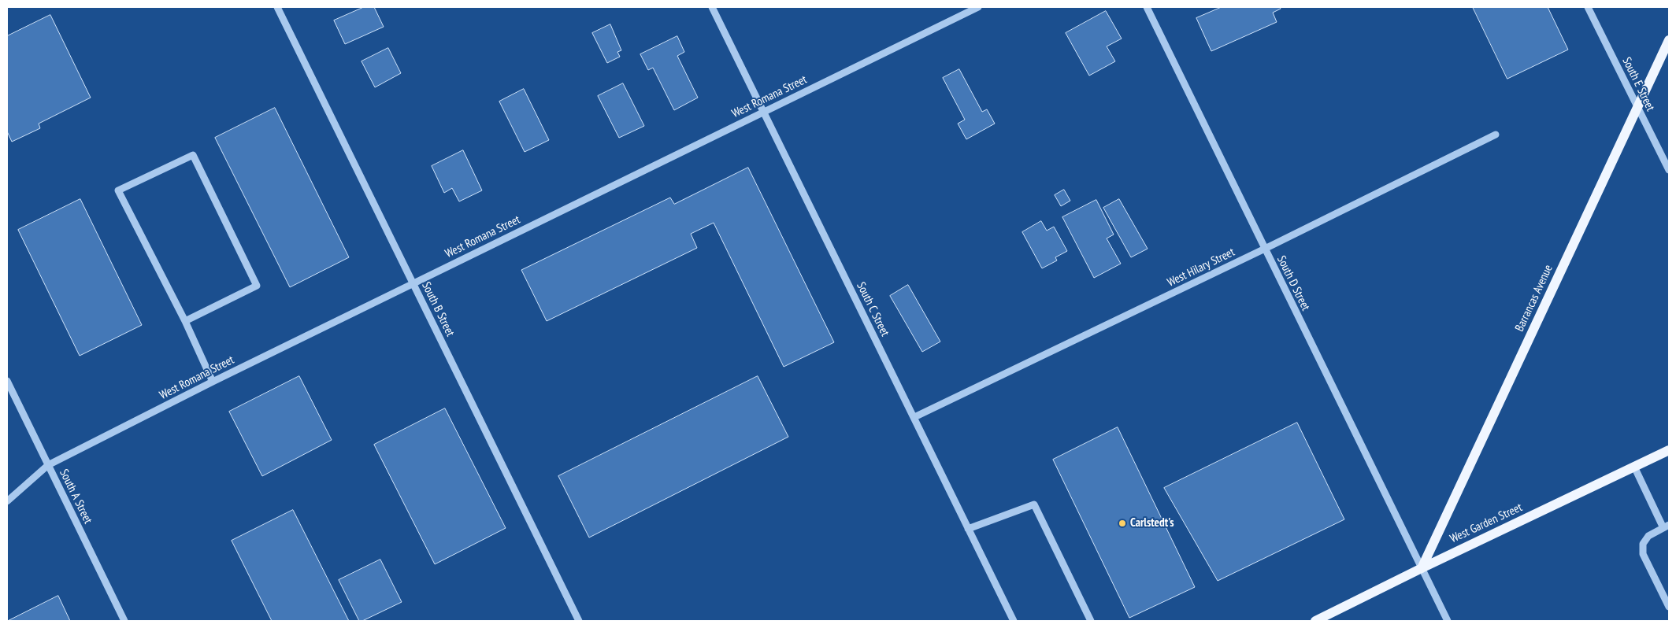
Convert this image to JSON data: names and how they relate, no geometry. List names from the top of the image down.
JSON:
{
  "streets": {
    "main road": ["Barrancas Avenue", "West Garden Street"],
    "street": [
      "South E Street",
      "West Romana Street",
      "West Hilary Street",
      "South D Street",
      "South B Street",
      "South C Street",
      "South A Street"
    ]
  },
  "crossings": [
    ["South E Street", "Barrancas Avenue"],
    ["West Romana Street", "South B Street"],
    ["West Romana Street", "South C Street"],
    ["West Romana Street", "South A Street"],
    ["West Hilary Street", "South D Street"],
    ["West Hilary Street", "South C Street"],
    ["South D Street", "Barrancas Avenue"],
    ["South D Street", "West Garden Street"],
    ["Barrancas Avenue", "West Garden Street"]
  ],
  "places": ["Carlstedt's"]
}
